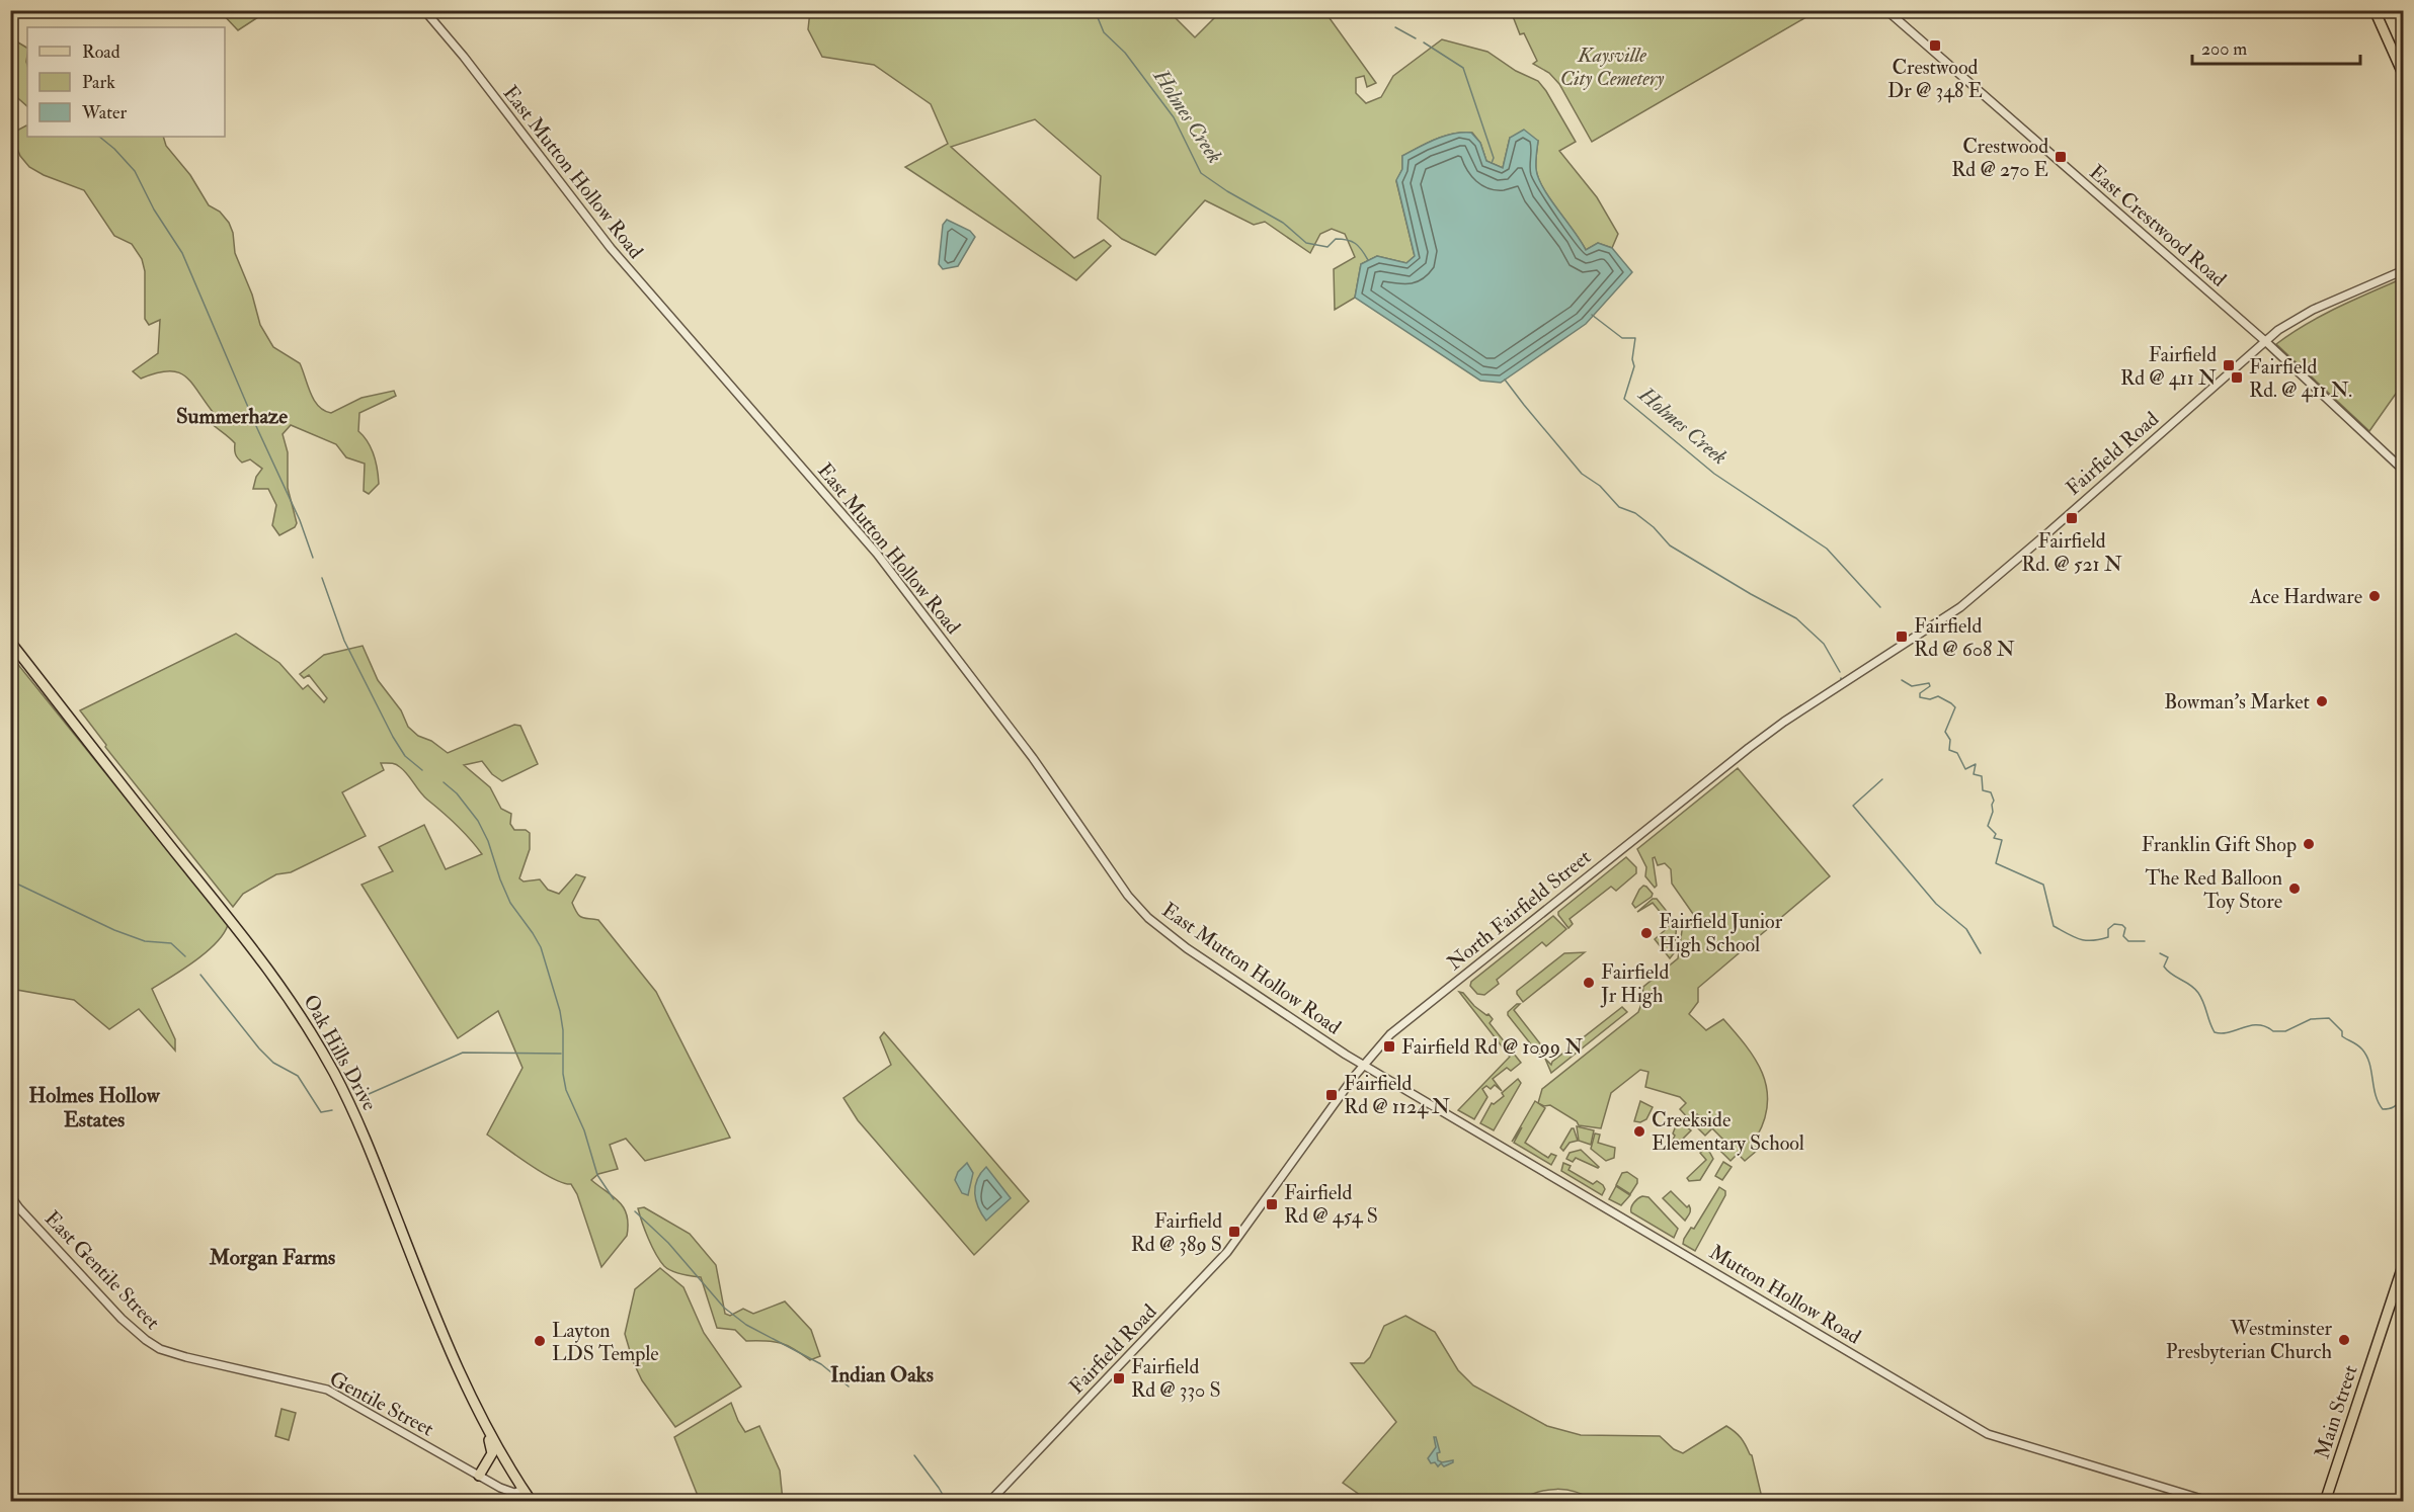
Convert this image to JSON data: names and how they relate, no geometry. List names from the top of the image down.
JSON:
{
  "streets": {
    "main road": ["Oak Hills Drive", "Main Street"],
    "street": [
      "East Mutton Hollow Road",
      "East Crestwood Road",
      "Fairfield Road",
      "North Fairfield Street",
      "East Gentile Street",
      "Mutton Hollow Road",
      "Gentile Street"
    ]
  },
  "crossings": [
    ["East Mutton Hollow Road", "North Fairfield Street"],
    ["East Mutton Hollow Road", "Mutton Hollow Road"],
    ["East Crestwood Road", "Fairfield Road"],
    ["Fairfield Road", "North Fairfield Street"],
    ["North Fairfield Street", "Mutton Hollow Road"],
    ["Oak Hills Drive", "Gentile Street"],
    ["East Gentile Street", "Gentile Street"]
  ],
  "districts": [
    "Summerhaze",
    "Holmes Hollow Estates",
    "Morgan Farms",
    "Indian Oaks"
  ],
  "water": ["Holmes Creek"],
  "parks": ["Kaysville City Cemetery"],
  "places": {
    "transit": [
      "Crestwood Dr @ 348 E",
      "Crestwood Rd @ 270 E",
      "Fairfield Rd @ 411 N",
      "Fairfield Rd. @ 411 N.",
      "Fairfield Rd. @ 521 N",
      "Fairfield Rd @ 608 N",
      "Fairfield Rd @ 1099 N",
      "Fairfield Rd @ 1124 N",
      "Fairfield Rd @ 454 S",
      "Fairfield Rd @ 389 S",
      "Fairfield Rd @ 330 S"
    ],
    "other": [
      "Ace Hardware",
      "Bowman's Market",
      "Franklin Gift Shop",
      "The Red Balloon Toy Store",
      "Fairfield Junior High School",
      "Fairfield Jr High",
      "Creekside Elementary School",
      "Westminster Presbyterian Church",
      "Layton LDS Temple"
    ]
  },
  "legend": ["Road", "Park", "Water"],
  "scale_bar": "200 m"
}
